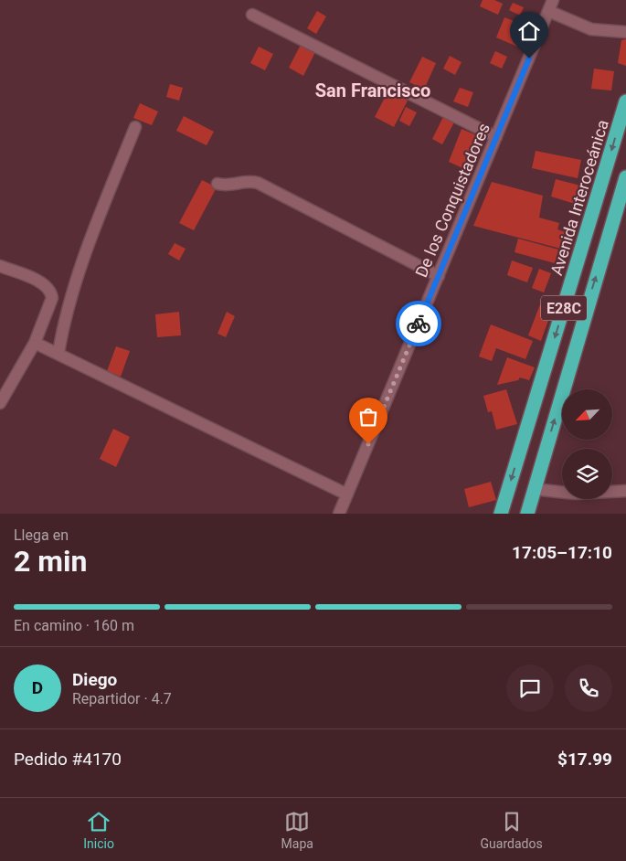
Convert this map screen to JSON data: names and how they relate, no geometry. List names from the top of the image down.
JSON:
{
  "streets": {
    "highway": ["Avenida Interoceánica", "E28C"],
    "street": ["De los Conquistadores"]
  },
  "districts": ["San Francisco"],
  "north": "bottom left",
  "page": {
    "heading": ["2 min", "Llega en", "17:05–17:10"],
    "panel": [
      "Diego",
      "Repartidor · 4.7",
      "Pedido #4170",
      "$17.99"
    ],
    "bar": "En camino · 160 m",
    "round": "D",
    "tabs": ["Inicio", "Mapa", "Guardados"]
  }
}
